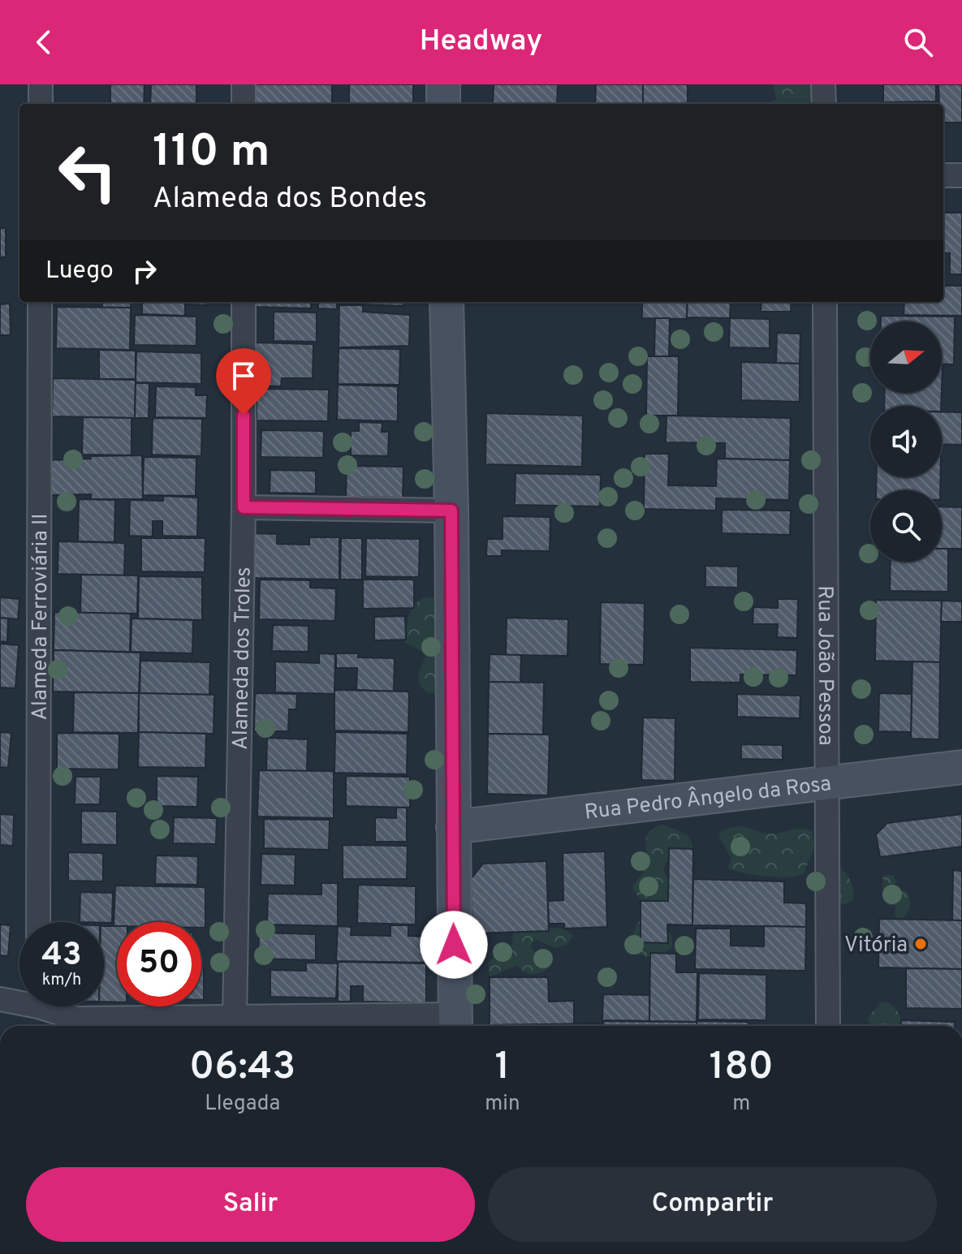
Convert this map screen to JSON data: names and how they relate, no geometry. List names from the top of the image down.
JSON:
{
  "streets": {
    "main road": ["Rua Pedro Ângelo da Rosa"],
    "street": ["Alameda Ferroviária II", "Alameda dos Troles", "Rua João Pessoa"]
  },
  "crossings": [
    ["Rua João Pessoa", "Rua Pedro Ângelo da Rosa"]
  ],
  "places": ["Vitória"],
  "north": "right",
  "page": {
    "header": "Headway",
    "turn": ["110 m", "Alameda dos Bondes"],
    "then": "Luego",
    "speed": "43 km/h",
    "limit": "50",
    "eta": [
      "06:43",
      "Llegada",
      "1",
      "min",
      "180",
      "m"
    ],
    "buttons": ["Salir", "Compartir"]
  }
}
